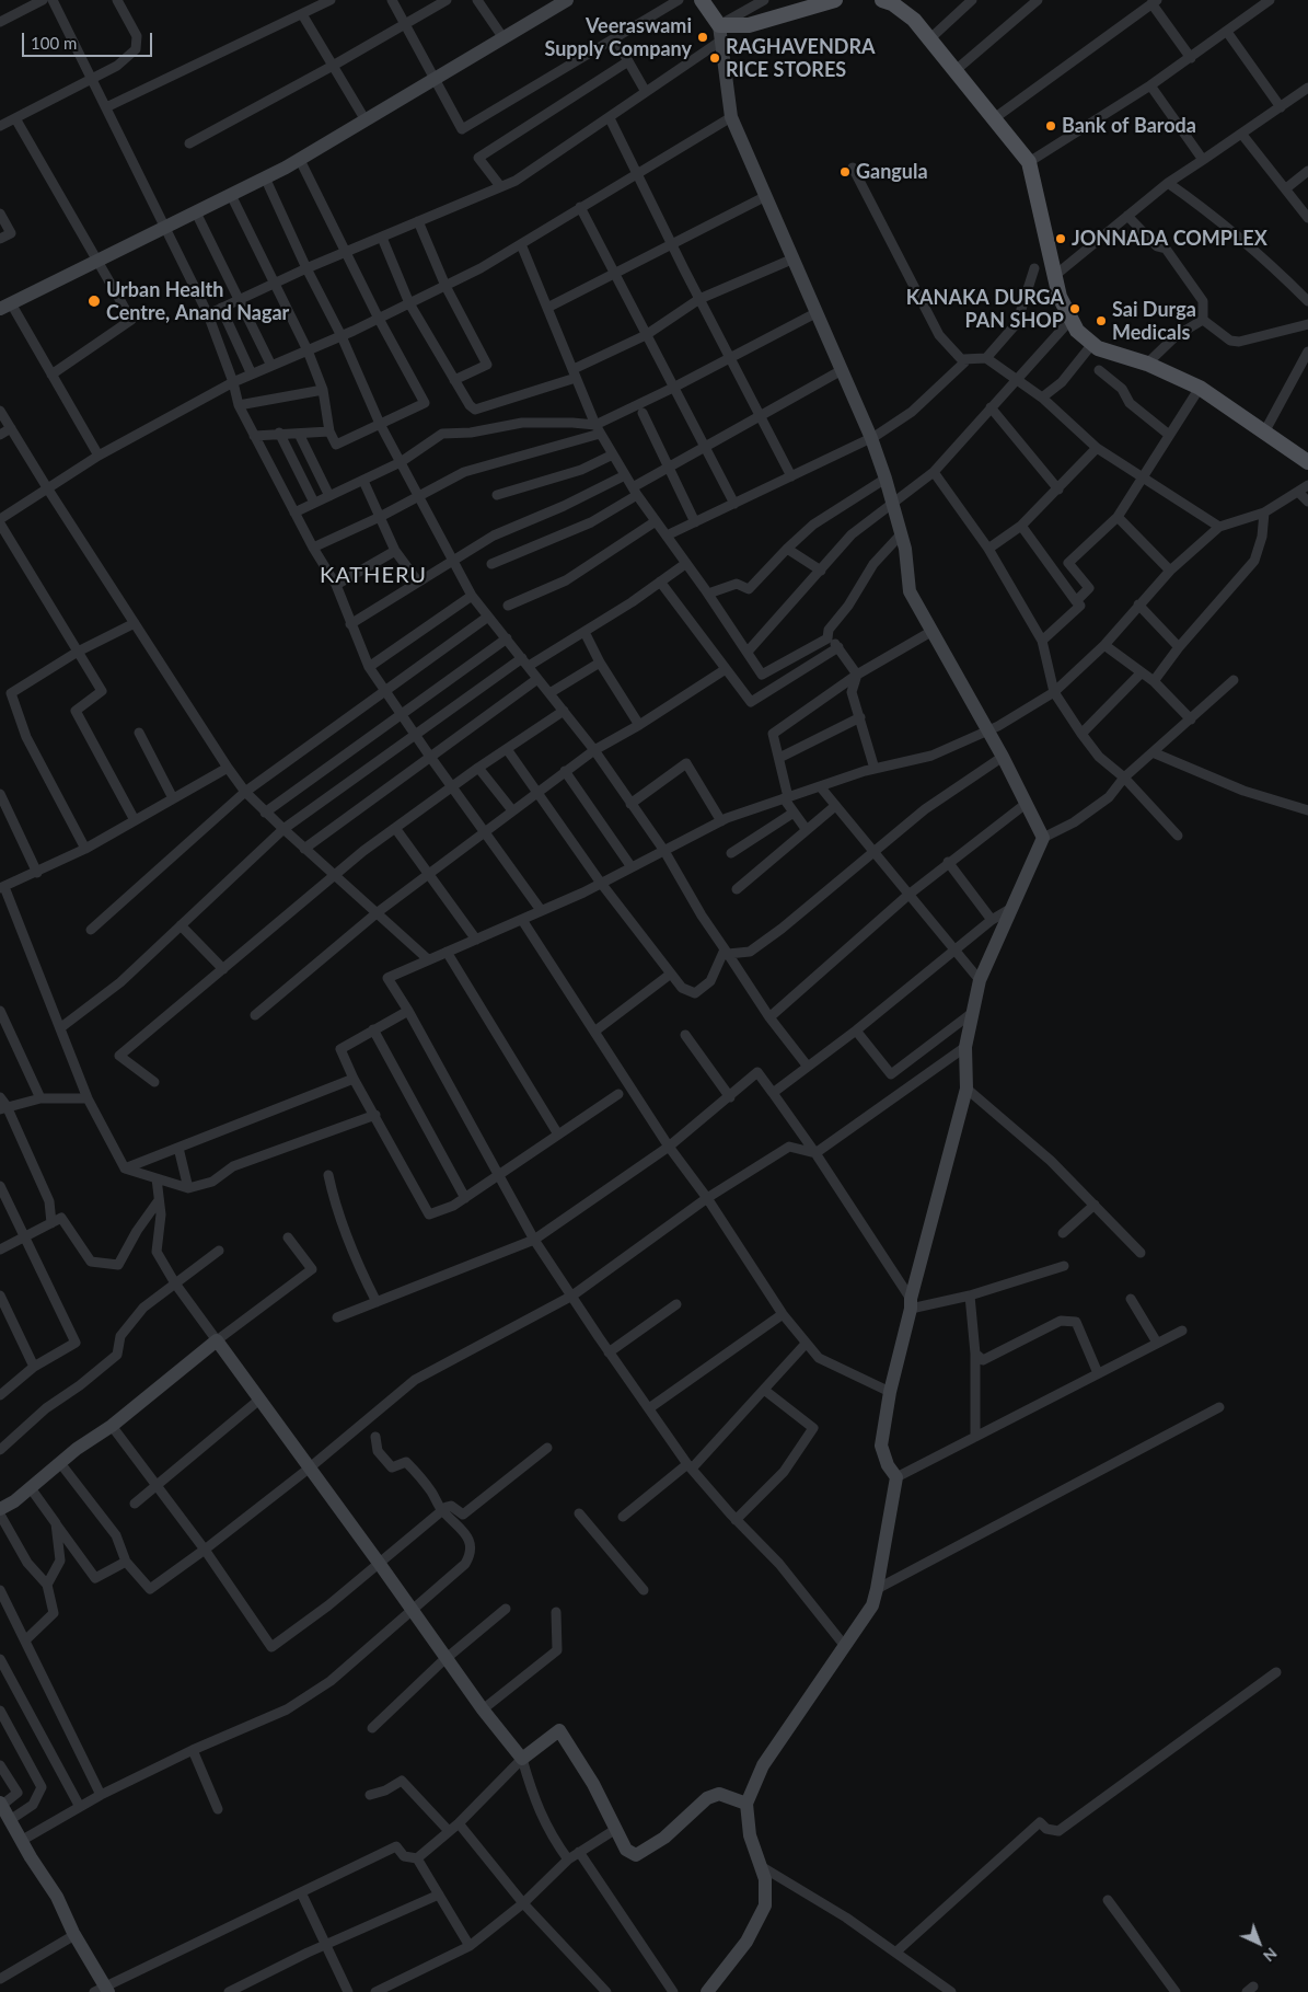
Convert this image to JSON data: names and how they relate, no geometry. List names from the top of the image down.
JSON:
{
  "districts": ["KATHERU"],
  "places": [
    "Veeraswami Supply Company",
    "RAGHAVENDRA RICE STORES",
    "Bank of Baroda",
    "Gangula",
    "JONNADA COMPLEX",
    "Urban Health Centre, Anand Nagar",
    "KANAKA DURGA PAN SHOP",
    "Sai Durga Medicals"
  ],
  "scale_bar": "100 m",
  "north": "bottom right"
}
